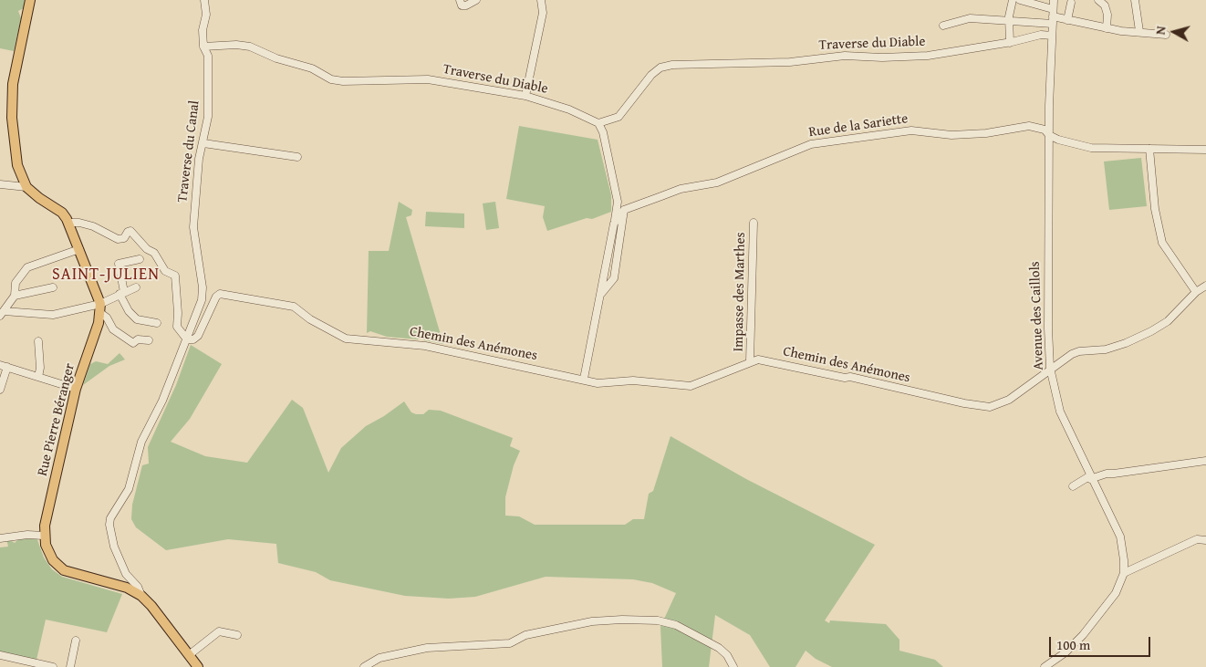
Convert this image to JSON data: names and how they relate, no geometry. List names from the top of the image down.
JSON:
{
  "streets": {
    "main road": ["Rue Pierre Béranger"],
    "street": [
      "Traverse du Diable",
      "Rue de la Sariette",
      "Traverse du Canal",
      "Impasse des Marthes",
      "Avenue des Caillols",
      "Chemin des Anémones"
    ]
  },
  "crossings": [
    ["Traverse du Diable", "Traverse du Canal"],
    ["Traverse du Diable", "Avenue des Caillols"],
    ["Rue de la Sariette", "Avenue des Caillols"],
    ["Traverse du Canal", "Chemin des Anémones"],
    ["Impasse des Marthes", "Chemin des Anémones"],
    ["Avenue des Caillols", "Chemin des Anémones"]
  ],
  "districts": ["SAINT-JULIEN"],
  "scale_bar": "100 m",
  "north": "left"
}
